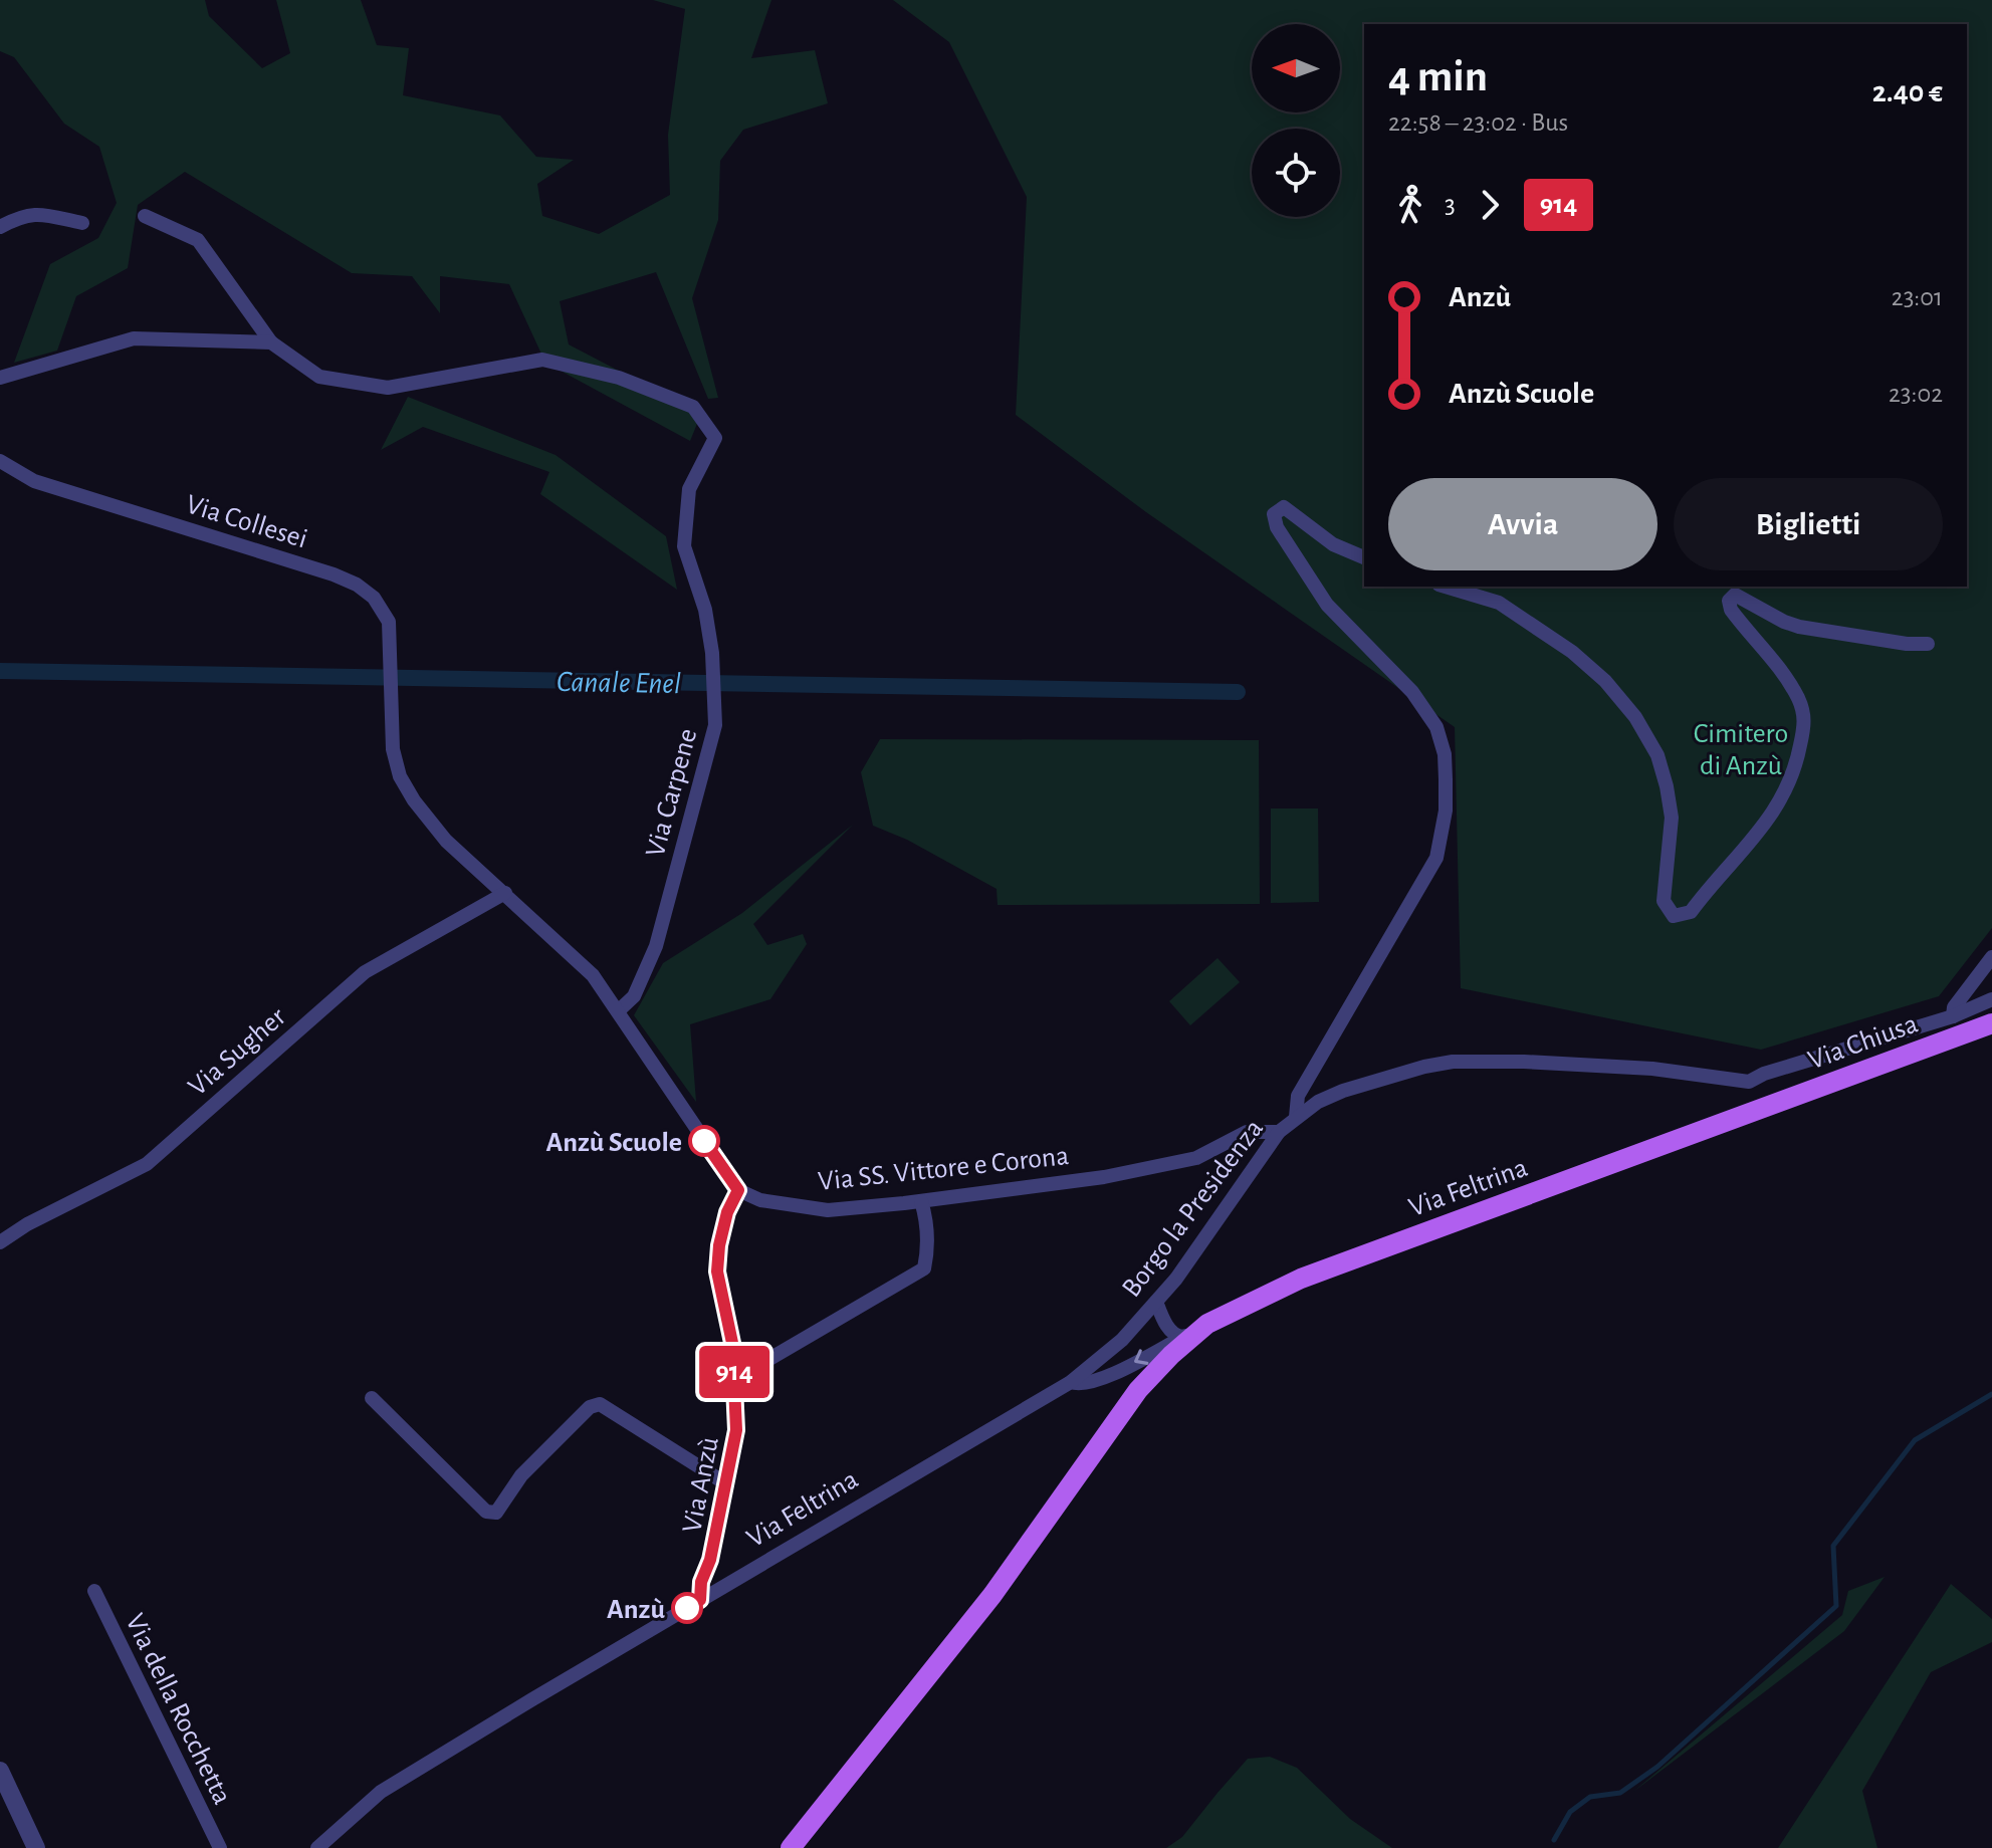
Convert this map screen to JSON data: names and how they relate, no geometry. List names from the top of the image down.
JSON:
{
  "streets": {
    "main road": ["Via Chiusa", "Via Feltrina"],
    "street": [
      "Via Collesei",
      "Via Carpene",
      "Via Sugher",
      "Via SS. Vittore e Corona",
      "Borgo la Presidenza",
      "Via Anzù",
      "Via della Rocchetta"
    ]
  },
  "crossings": [
    ["Via Collesei", "Via Sugher"],
    ["Via Chiusa", "Via Feltrina"],
    ["Via SS. Vittore e Corona", "Borgo la Presidenza"],
    ["Via SS. Vittore e Corona", "Via Anzù"],
    ["Via Feltrina", "Borgo la Presidenza"],
    ["Via Feltrina", "Via Anzù"]
  ],
  "water": ["Canale Enel"],
  "parks": ["Cimitero di Anzù"],
  "places": ["Anzù Scuole", "Anzù"],
  "lines": ["bus line 914"],
  "north": "left",
  "page": {
    "on_map": "914",
    "heading": ["4 min", "22:58 – 23:02 · Bus", "2.40 €"],
    "legs": ["3", "914"],
    "list": [
      {
        "name": "Anzù",
        "value": "23:01"
      },
      {
        "name": "Anzù Scuole",
        "value": "23:02"
      }
    ],
    "buttons": ["Avvia", "Biglietti"]
  }
}
